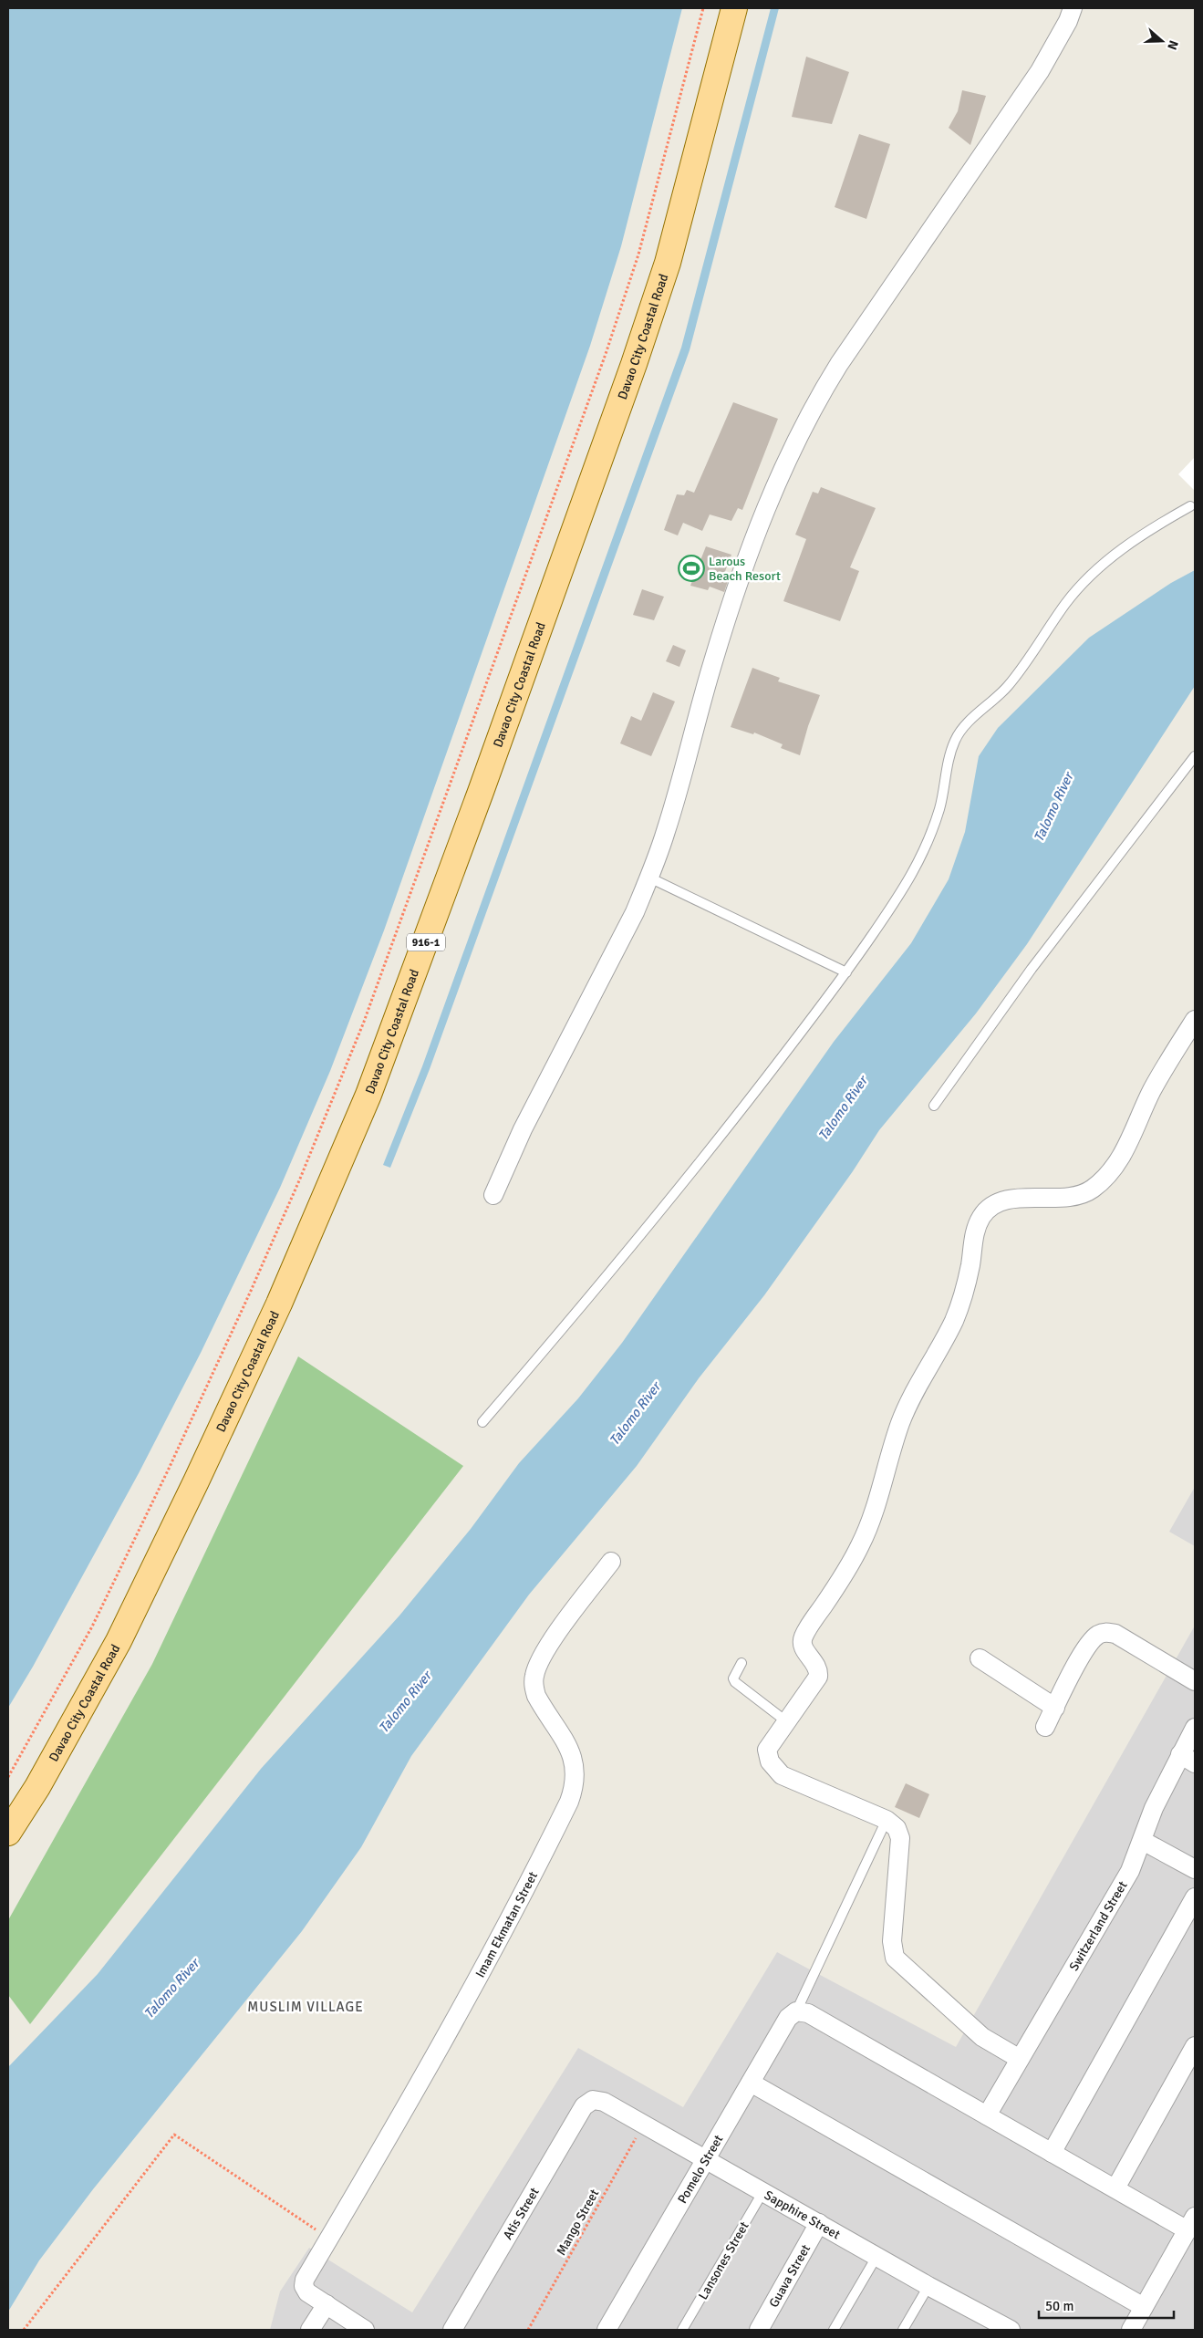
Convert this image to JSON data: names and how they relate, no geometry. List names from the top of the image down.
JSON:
{
  "streets": {
    "main road": ["Davao City Coastal Road", "916-1"],
    "street": [
      "Imam Ekmatan Street",
      "Switzerland Street",
      "Pomelo Street",
      "Atis Street",
      "Sapphire Street",
      "Guava Street"
    ],
    "lane": ["Lansones Street"],
    "path": ["Mango Street"]
  },
  "crossings": [
    ["Pomelo Street", "Sapphire Street"],
    ["Atis Street", "Sapphire Street"],
    ["Sapphire Street", "Mango Street"],
    ["Sapphire Street", "Lansones Street"],
    ["Sapphire Street", "Guava Street"]
  ],
  "districts": ["MUSLIM VILLAGE"],
  "water": ["Talomo River"],
  "places": {
    "sports": ["Larous Beach Resort"]
  },
  "scale_bar": "50 m",
  "north": "right"
}
